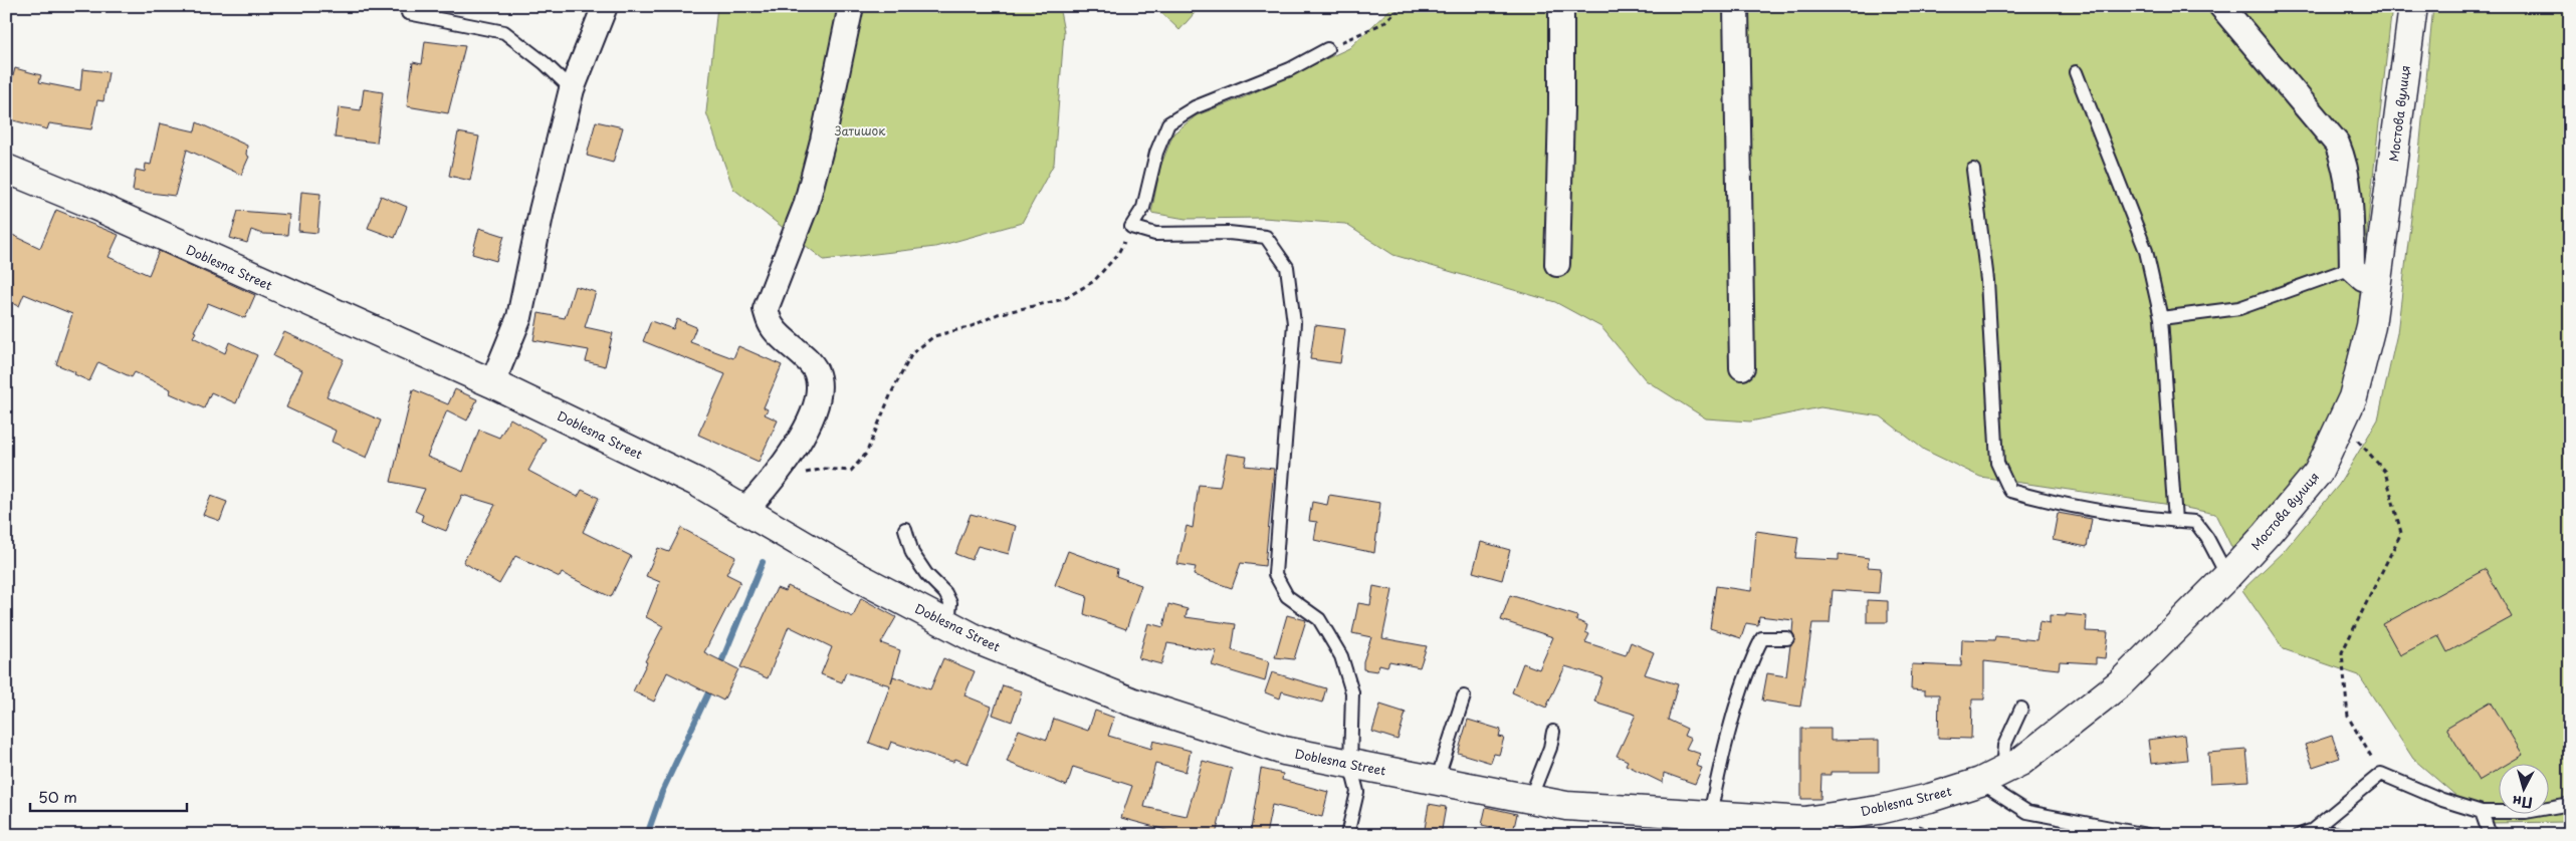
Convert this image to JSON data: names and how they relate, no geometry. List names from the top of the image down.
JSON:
{
  "streets": {
    "street": ["Мостова вулиця", "Doblesna Street"]
  },
  "crossings": [
    ["Мостова вулиця", "Doblesna Street"]
  ],
  "parks": ["Затишок"],
  "scale_bar": "50 m",
  "north": "bottom"
}
